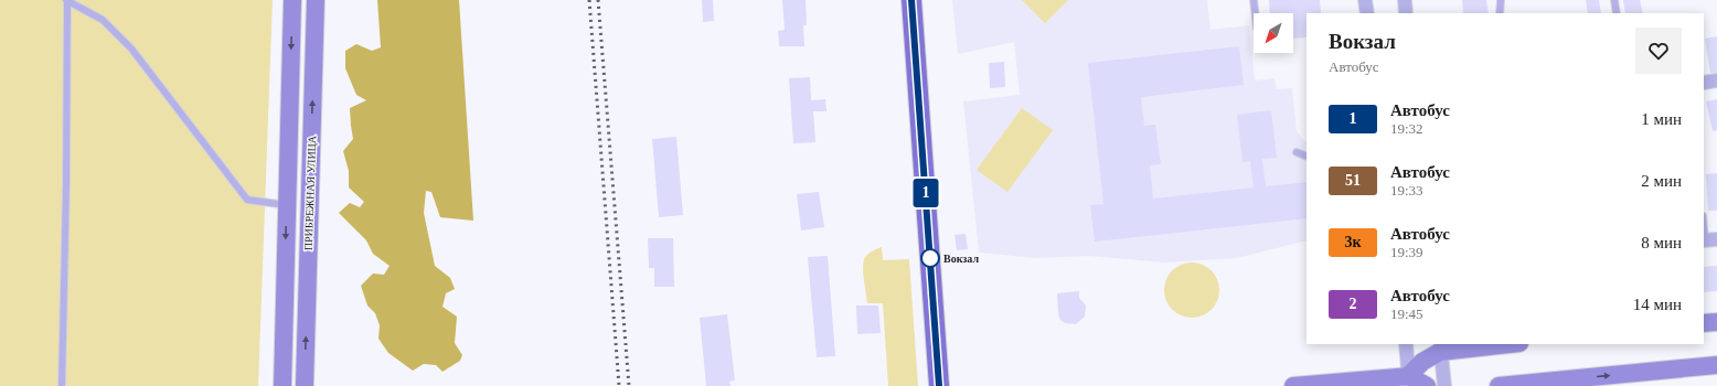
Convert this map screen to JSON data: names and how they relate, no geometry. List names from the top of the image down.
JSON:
{
  "streets": {
    "main road": ["ПРИБРЕЖНАЯ УЛИЦА"]
  },
  "places": ["Вокзал"],
  "lines": ["bus line 1"],
  "north": "bottom left",
  "page": {
    "on_map": "1",
    "heading": ["Вокзал", "Автобус"],
    "list": [
      {
        "mark": "1",
        "name": "Автобус",
        "note": "19:32",
        "value": "1 мин"
      },
      {
        "mark": "51",
        "name": "Автобус",
        "note": "19:33",
        "value": "2 мин"
      },
      {
        "mark": "3к",
        "name": "Автобус",
        "note": "19:39",
        "value": "8 мин"
      },
      {
        "mark": "2",
        "name": "Автобус",
        "note": "19:45",
        "value": "14 мин"
      }
    ]
  }
}
